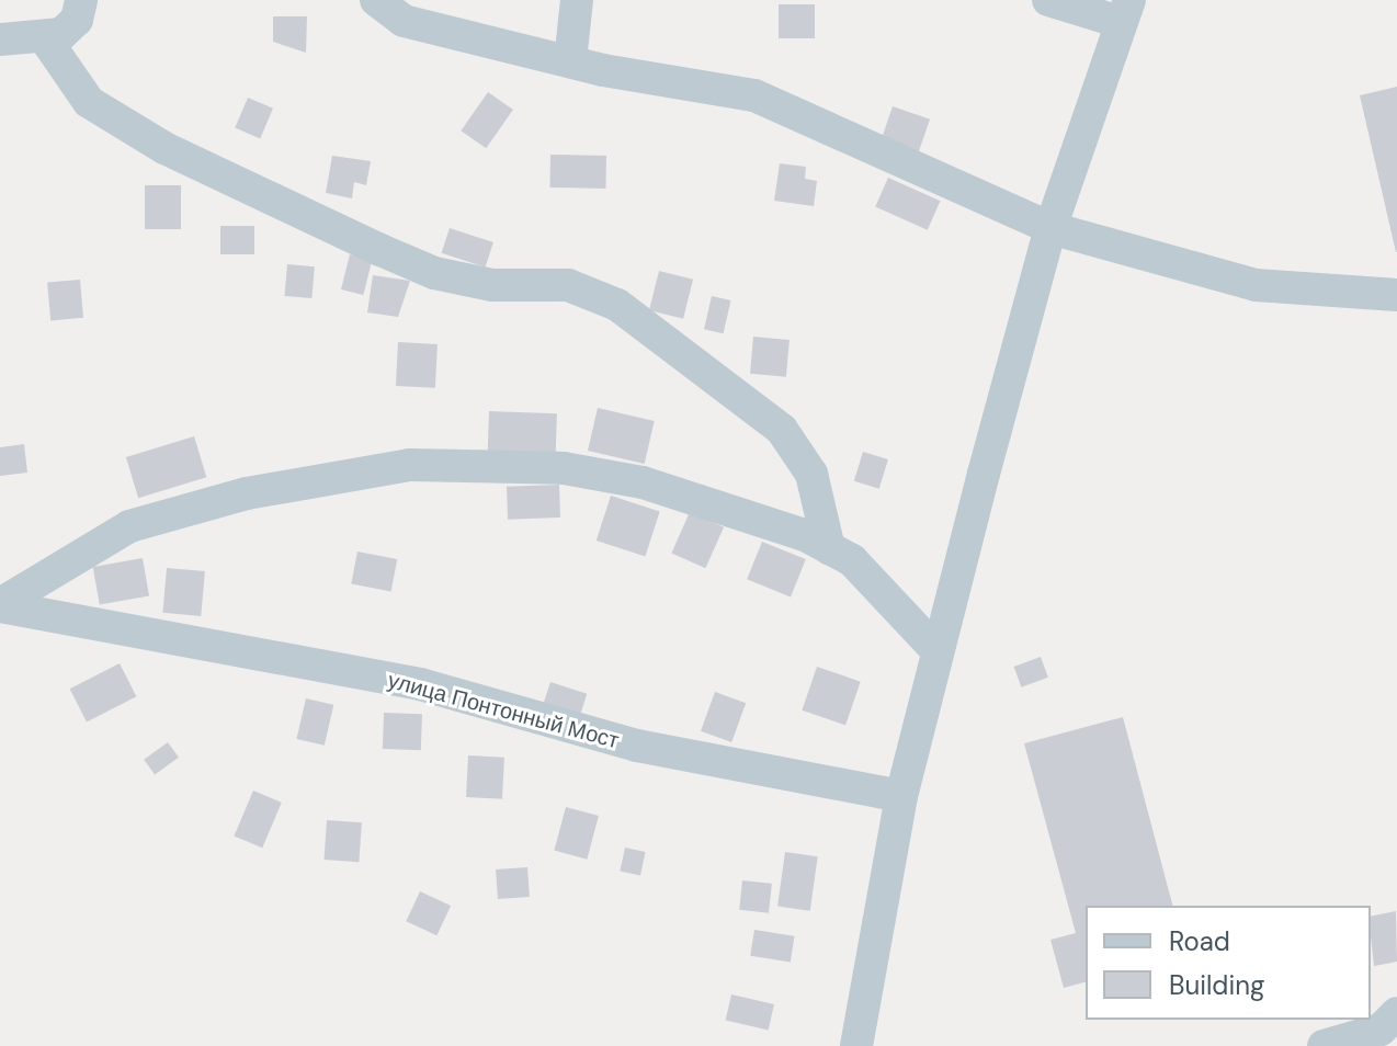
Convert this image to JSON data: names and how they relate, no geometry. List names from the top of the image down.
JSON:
{
  "streets": {
    "street": ["улица Понтонный Мост"]
  },
  "legend": ["Road", "Building"]
}
